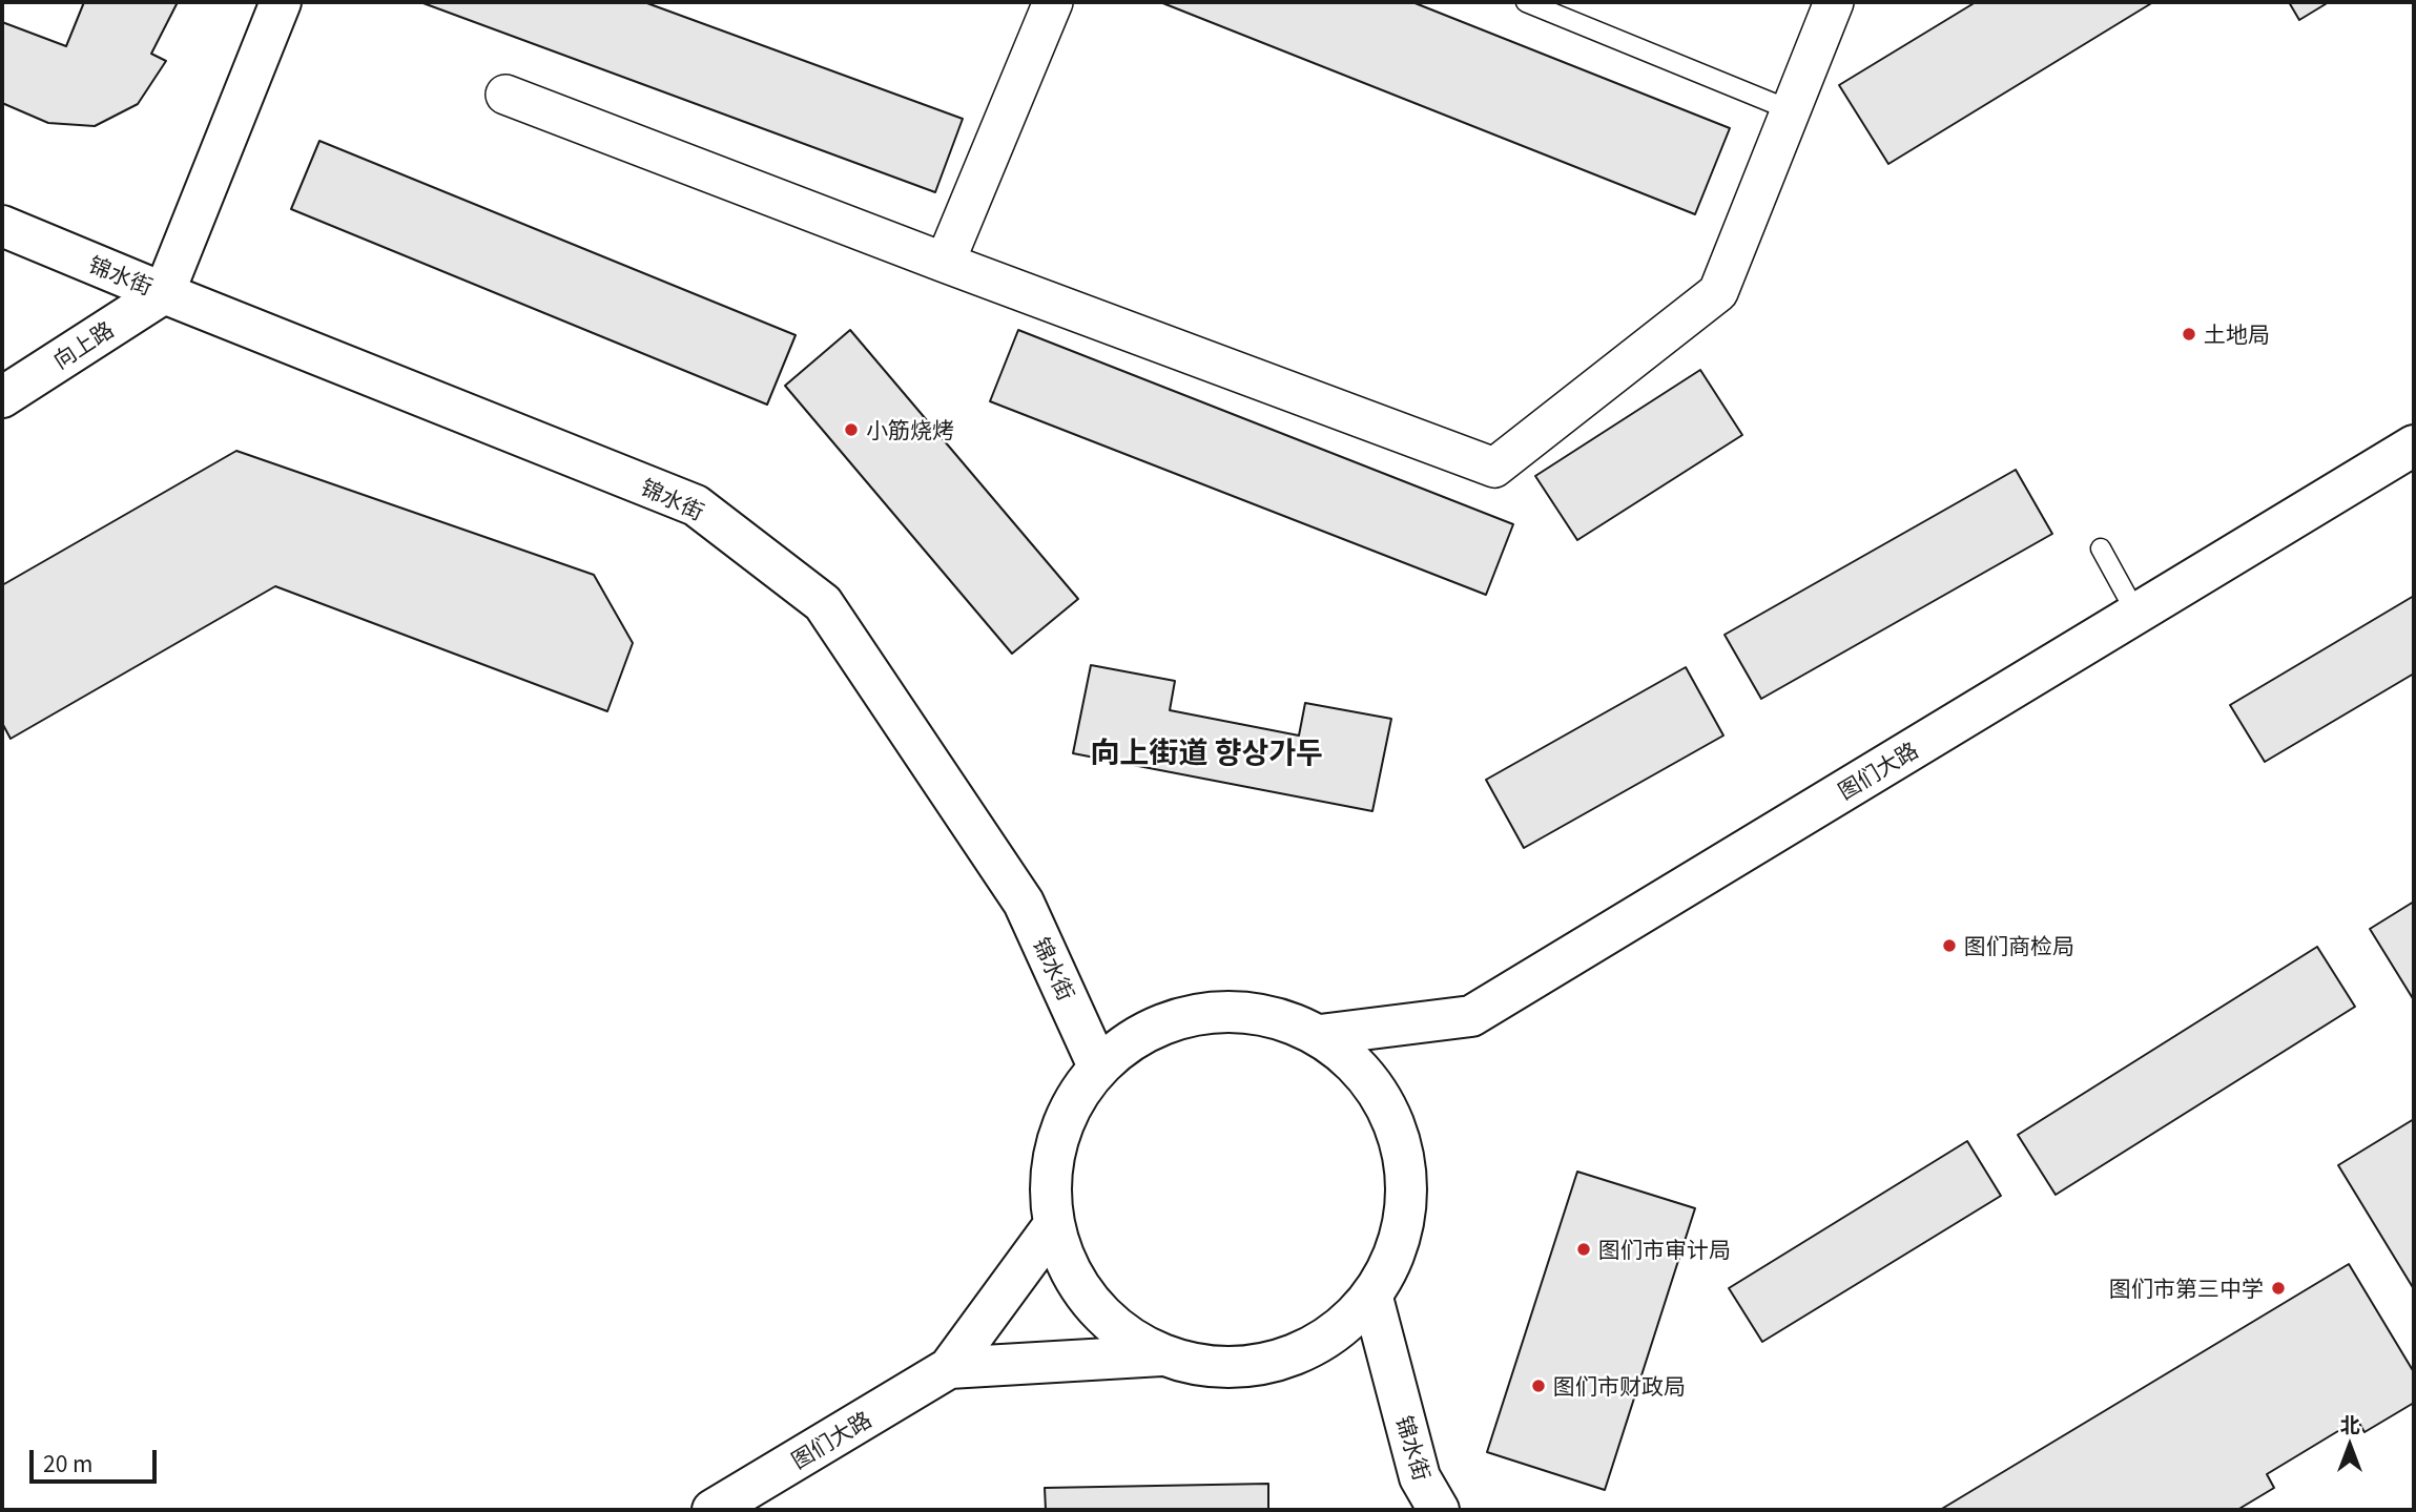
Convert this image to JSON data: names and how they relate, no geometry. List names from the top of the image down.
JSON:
{
  "streets": {
    "main road": ["锦水街", "向上路", "图们大路"]
  },
  "crossings": [
    ["锦水街", "向上路"]
  ],
  "districts": ["向上街道 향상가두"],
  "places": [
    "土地局",
    "小筋烧烤",
    "图们商检局",
    "图们市审计局",
    "图们市第三中学",
    "图们市财政局"
  ],
  "scale_bar": "20 m",
  "north": "top"
}
